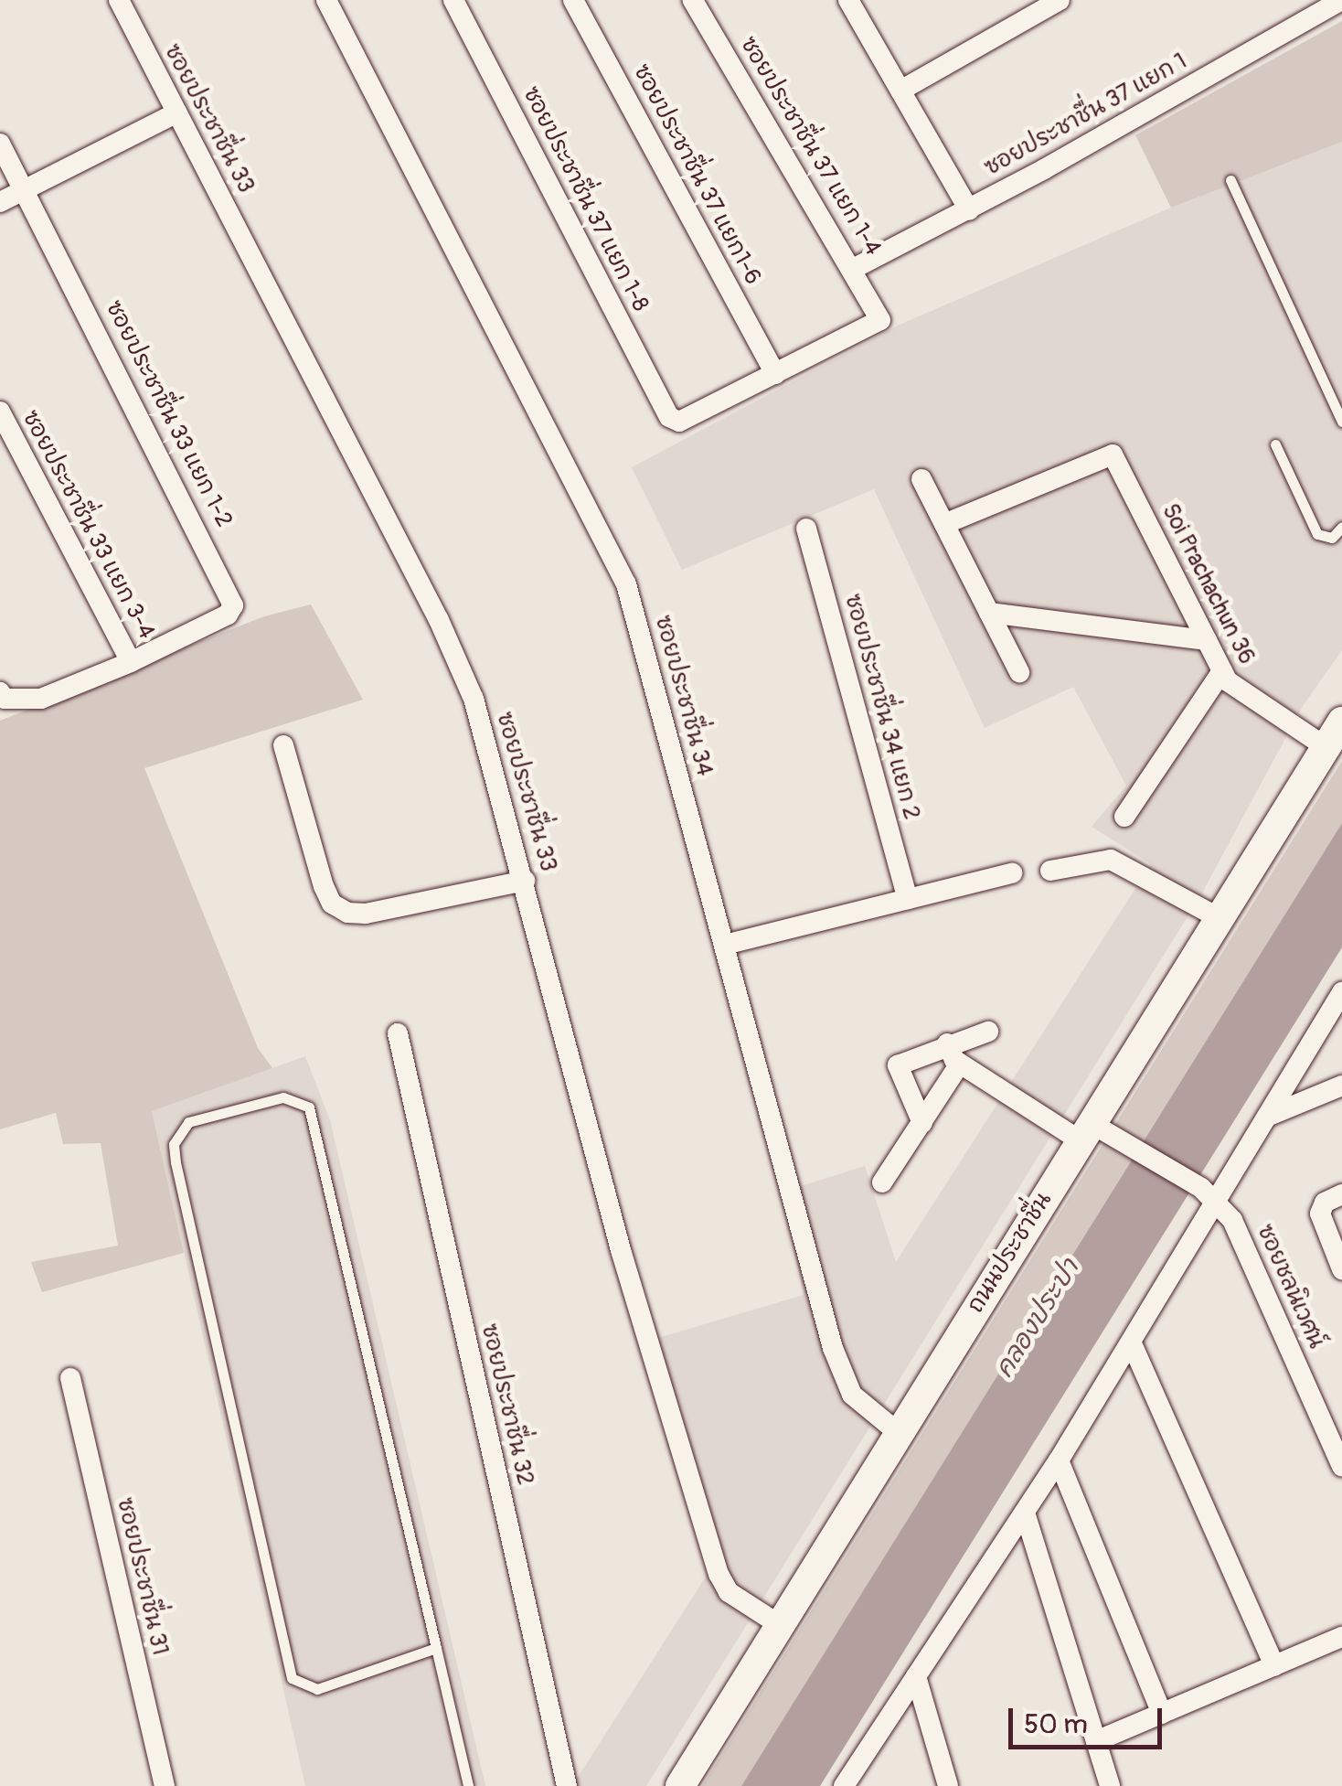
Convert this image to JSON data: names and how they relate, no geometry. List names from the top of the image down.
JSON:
{
  "streets": {
    "main road": ["ถนนประชาชื่น"],
    "street": [
      "ซอยประชาชื่น 37 แยก 1",
      "ซอยประชาชื่น 33",
      "ซอยประชาชื่น 37 แยก 1-4",
      "ซอยประชาชื่น 37 แยก1-6",
      "ซอยประชาชื่น 37 แยก 1-8",
      "ซอยประชาชื่น 33 แยก 1-2",
      "ซอยประชาชื่น 33 แยก 3-4",
      "Soi Prachachun 36",
      "ซอยประชาชื่น 34",
      "ซอยประชาชื่น 34 แยก 2",
      "ซอยชลนิเวศน์",
      "ซอยประชาชื่น 32",
      "ซอยประชาชื่น 31"
    ]
  },
  "crossings": [
    ["ซอยประชาชื่น 37 แยก 1", "ซอยประชาชื่น 37 แยก 1-4"],
    ["ซอยประชาชื่น 33", "ถนนประชาชื่น"],
    ["ซอยประชาชื่น 37 แยก 1-4", "ซอยประชาชื่น 37 แยก1-6"],
    ["ซอยประชาชื่น 37 แยก 1-4", "ซอยประชาชื่น 37 แยก 1-8"],
    ["ซอยประชาชื่น 37 แยก1-6", "ซอยประชาชื่น 37 แยก 1-8"],
    ["ซอยประชาชื่น 33 แยก 1-2", "ซอยประชาชื่น 33 แยก 3-4"],
    ["Soi Prachachun 36", "ถนนประชาชื่น"],
    ["ซอยประชาชื่น 34", "ถนนประชาชื่น"]
  ],
  "water": ["คลองประปา"],
  "scale_bar": "50 m"
}
